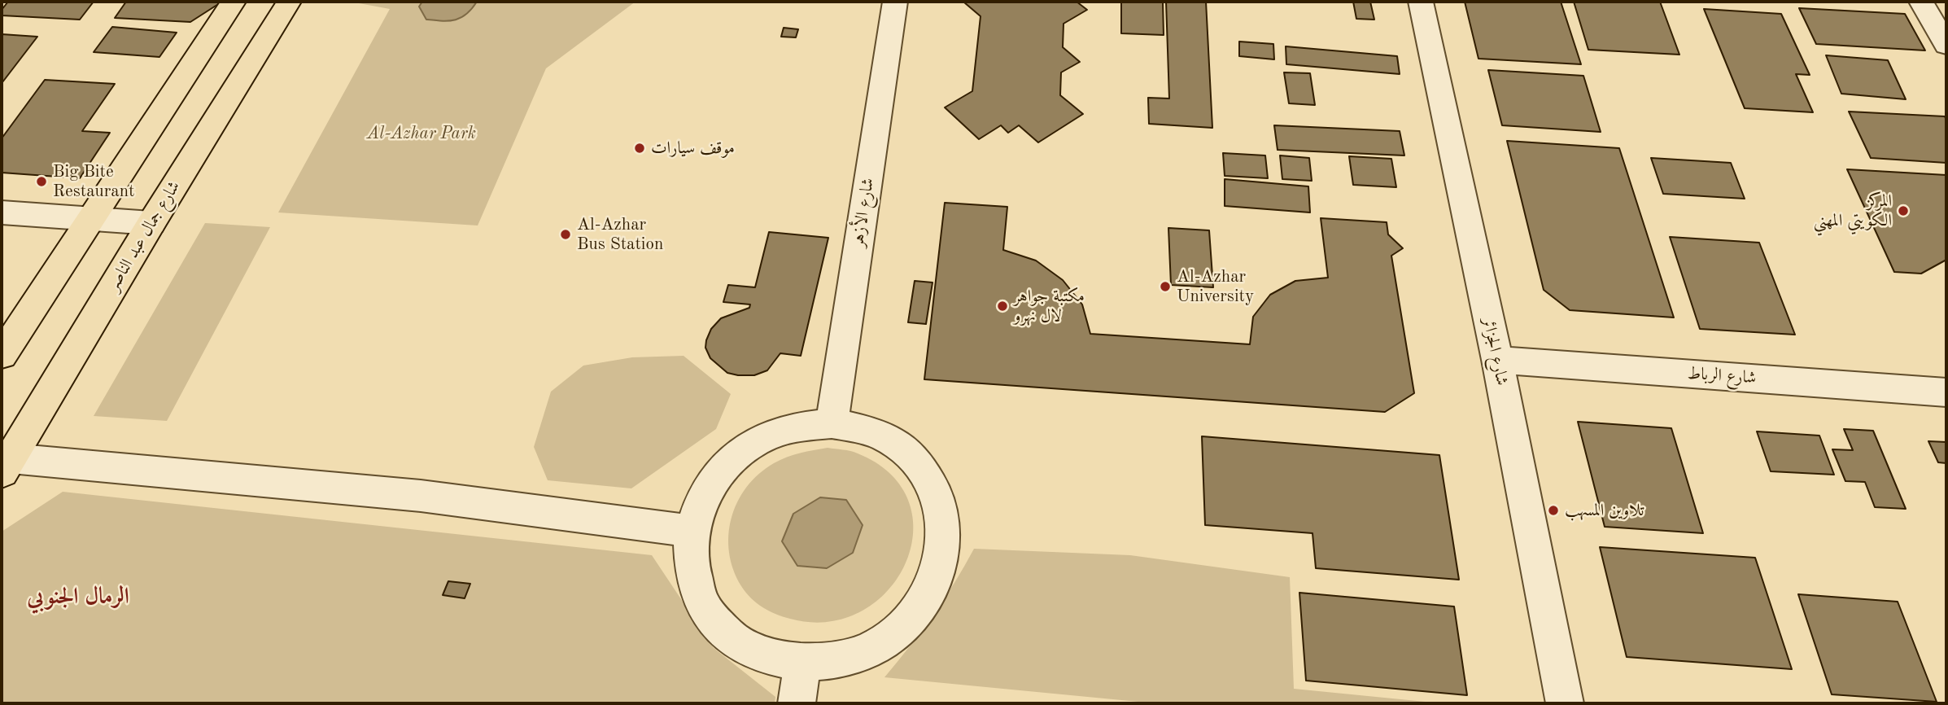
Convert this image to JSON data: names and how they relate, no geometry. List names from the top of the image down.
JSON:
{
  "streets": {
    "main road": ["شارع جمال عبد الناصر"],
    "street": ["شارع الأزهر", "شارع الجزائر", "شارع الرباط"]
  },
  "crossings": [
    ["شارع الجزائر", "شارع الرباط"]
  ],
  "districts": ["الرمال الجنوبي"],
  "parks": ["Al-Azhar Park"],
  "places": [
    "موقف سيارات",
    "Big Bite Restaurant",
    "المركز الكويتي المهني",
    "Al-Azhar Bus Station",
    "Al-Azhar University",
    "مكتبة جواهر لال نهرو",
    "تلاوين المسهب"
  ]
}
